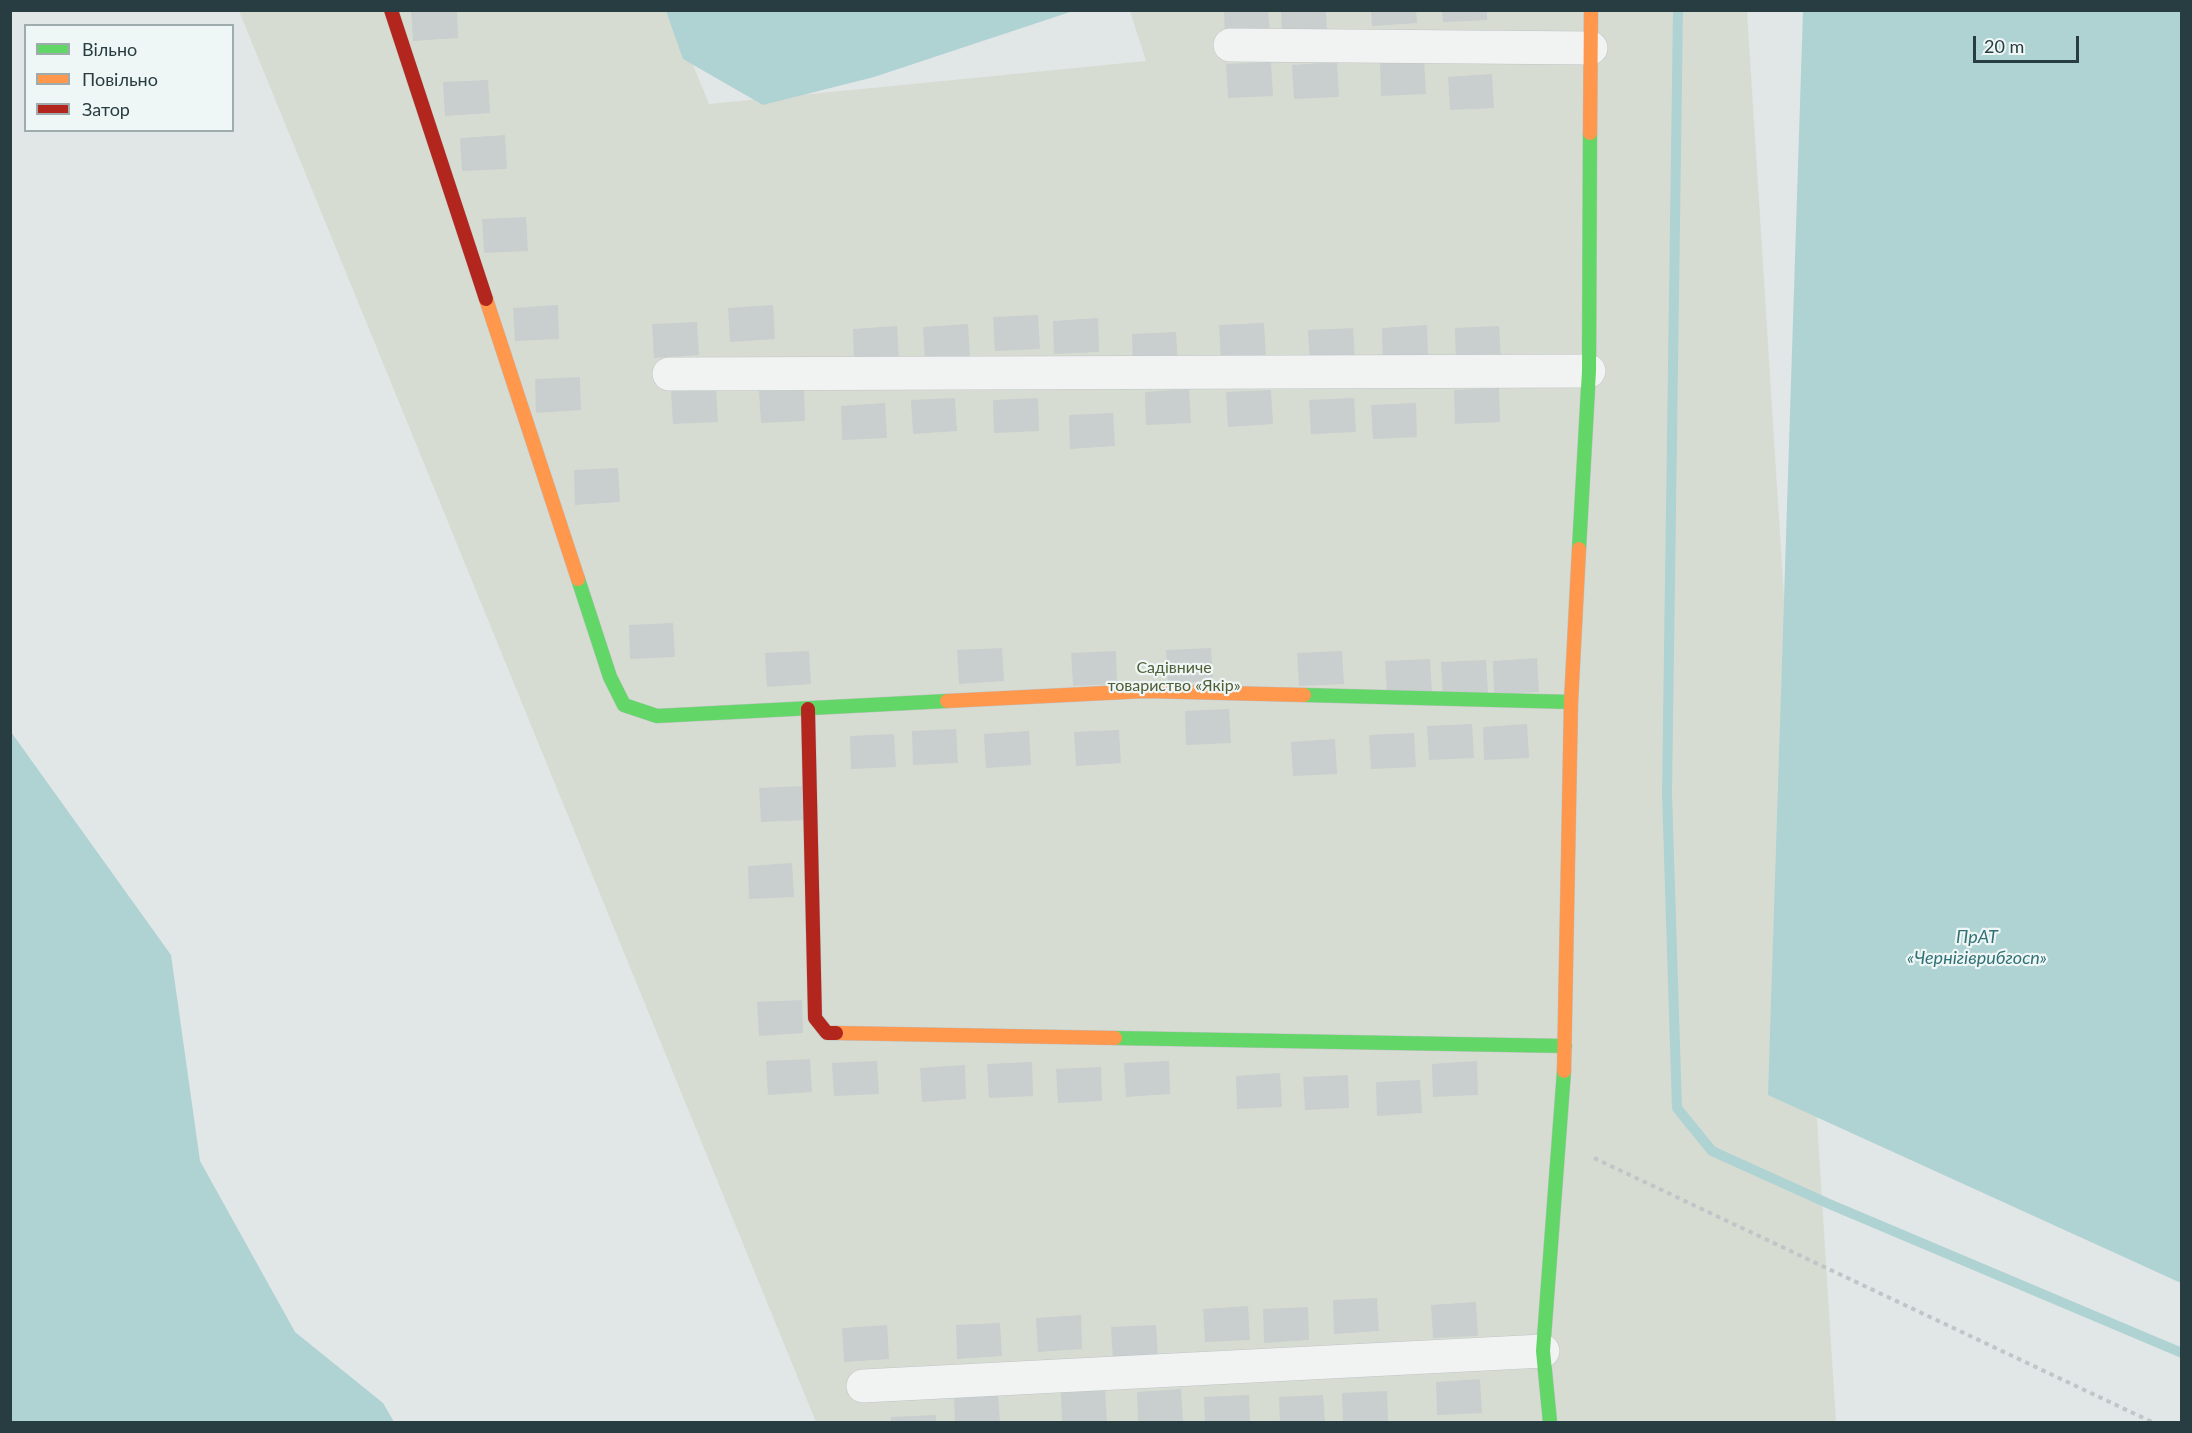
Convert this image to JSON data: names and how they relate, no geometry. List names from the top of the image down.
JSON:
{
  "water": ["ПрАТ «Чернігіврибгосп»"],
  "parks": ["Садівниче товариство «Якір»"],
  "legend": ["Вільно", "Повільно", "Затор"],
  "scale_bar": "20 m"
}
